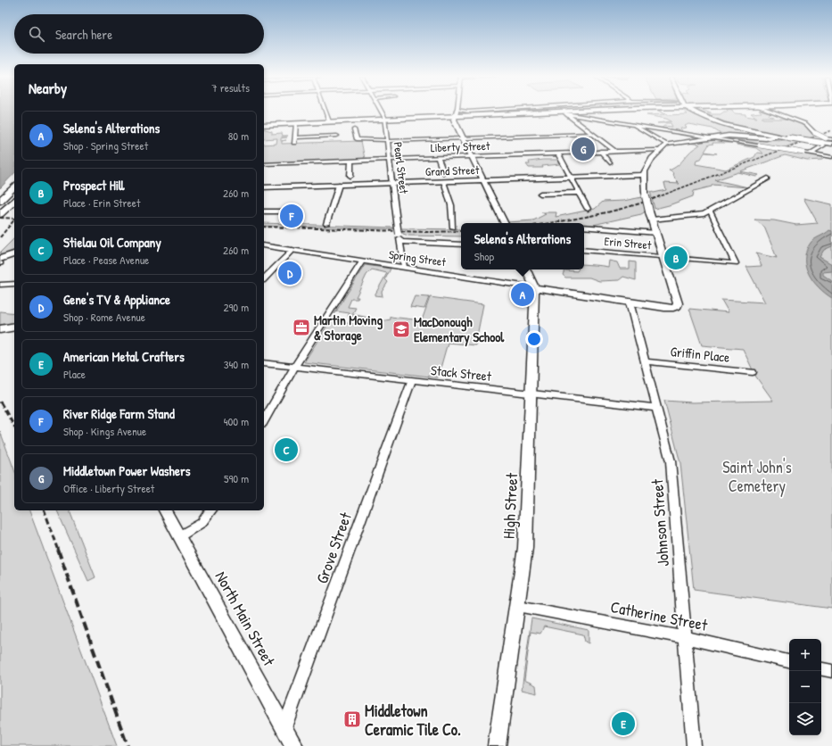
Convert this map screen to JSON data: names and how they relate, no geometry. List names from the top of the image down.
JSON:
{
  "streets": {
    "street": [
      "Liberty Street",
      "Pearl Street",
      "Grand Street",
      "Erin Street",
      "Spring Street",
      "Griffin Place",
      "Stack Street",
      "High Street",
      "Johnson Street",
      "Grove Street",
      "Catherine Street",
      "North Main Street"
    ]
  },
  "crossings": [
    ["Liberty Street", "Pearl Street"],
    ["Pearl Street", "Grand Street"],
    ["Pearl Street", "Spring Street"],
    ["Erin Street", "Spring Street"],
    ["Spring Street", "High Street"],
    ["Spring Street", "Johnson Street"],
    ["Griffin Place", "Johnson Street"],
    ["Stack Street", "High Street"],
    ["Stack Street", "Johnson Street"],
    ["Stack Street", "Grove Street"],
    ["High Street", "Catherine Street"],
    ["Johnson Street", "Catherine Street"],
    ["Grove Street", "North Main Street"]
  ],
  "parks": ["Saint John's Cemetery"],
  "places": {
    "office": ["Martin Moving & Storage"],
    "school or university": ["MacDonough Elementary School"],
    "building": ["Middletown Ceramic Tile Co."]
  },
  "page": {
    "search": "Search here",
    "heading": ["Nearby", "7 results"],
    "list": [
      {
        "mark": "A",
        "name": "Selena's Alterations",
        "note": "Shop · Spring Street",
        "value": "80 m"
      },
      {
        "mark": "B",
        "name": "Prospect Hill",
        "note": "Place · Erin Street",
        "value": "260 m"
      },
      {
        "mark": "C",
        "name": "Stielau Oil Company",
        "note": "Place · Pease Avenue",
        "value": "260 m"
      },
      {
        "mark": "D",
        "name": "Gene's TV & Appliance",
        "note": "Shop · Rome Avenue",
        "value": "290 m"
      },
      {
        "mark": "E",
        "name": "American Metal Crafters",
        "note": "Place",
        "value": "340 m"
      },
      {
        "mark": "F",
        "name": "River Ridge Farm Stand",
        "note": "Shop · Kings Avenue",
        "value": "400 m"
      },
      {
        "mark": "G",
        "name": "Middletown Power Washers",
        "note": "Office · Liberty Street",
        "value": "590 m"
      }
    ],
    "pins": [
      "G",
      "F",
      "B",
      "D",
      "A",
      "C",
      "E"
    ],
    "popup": ["Selena's Alterations", "Shop"],
    "map_buttons": ["+", "−"]
  }
}
